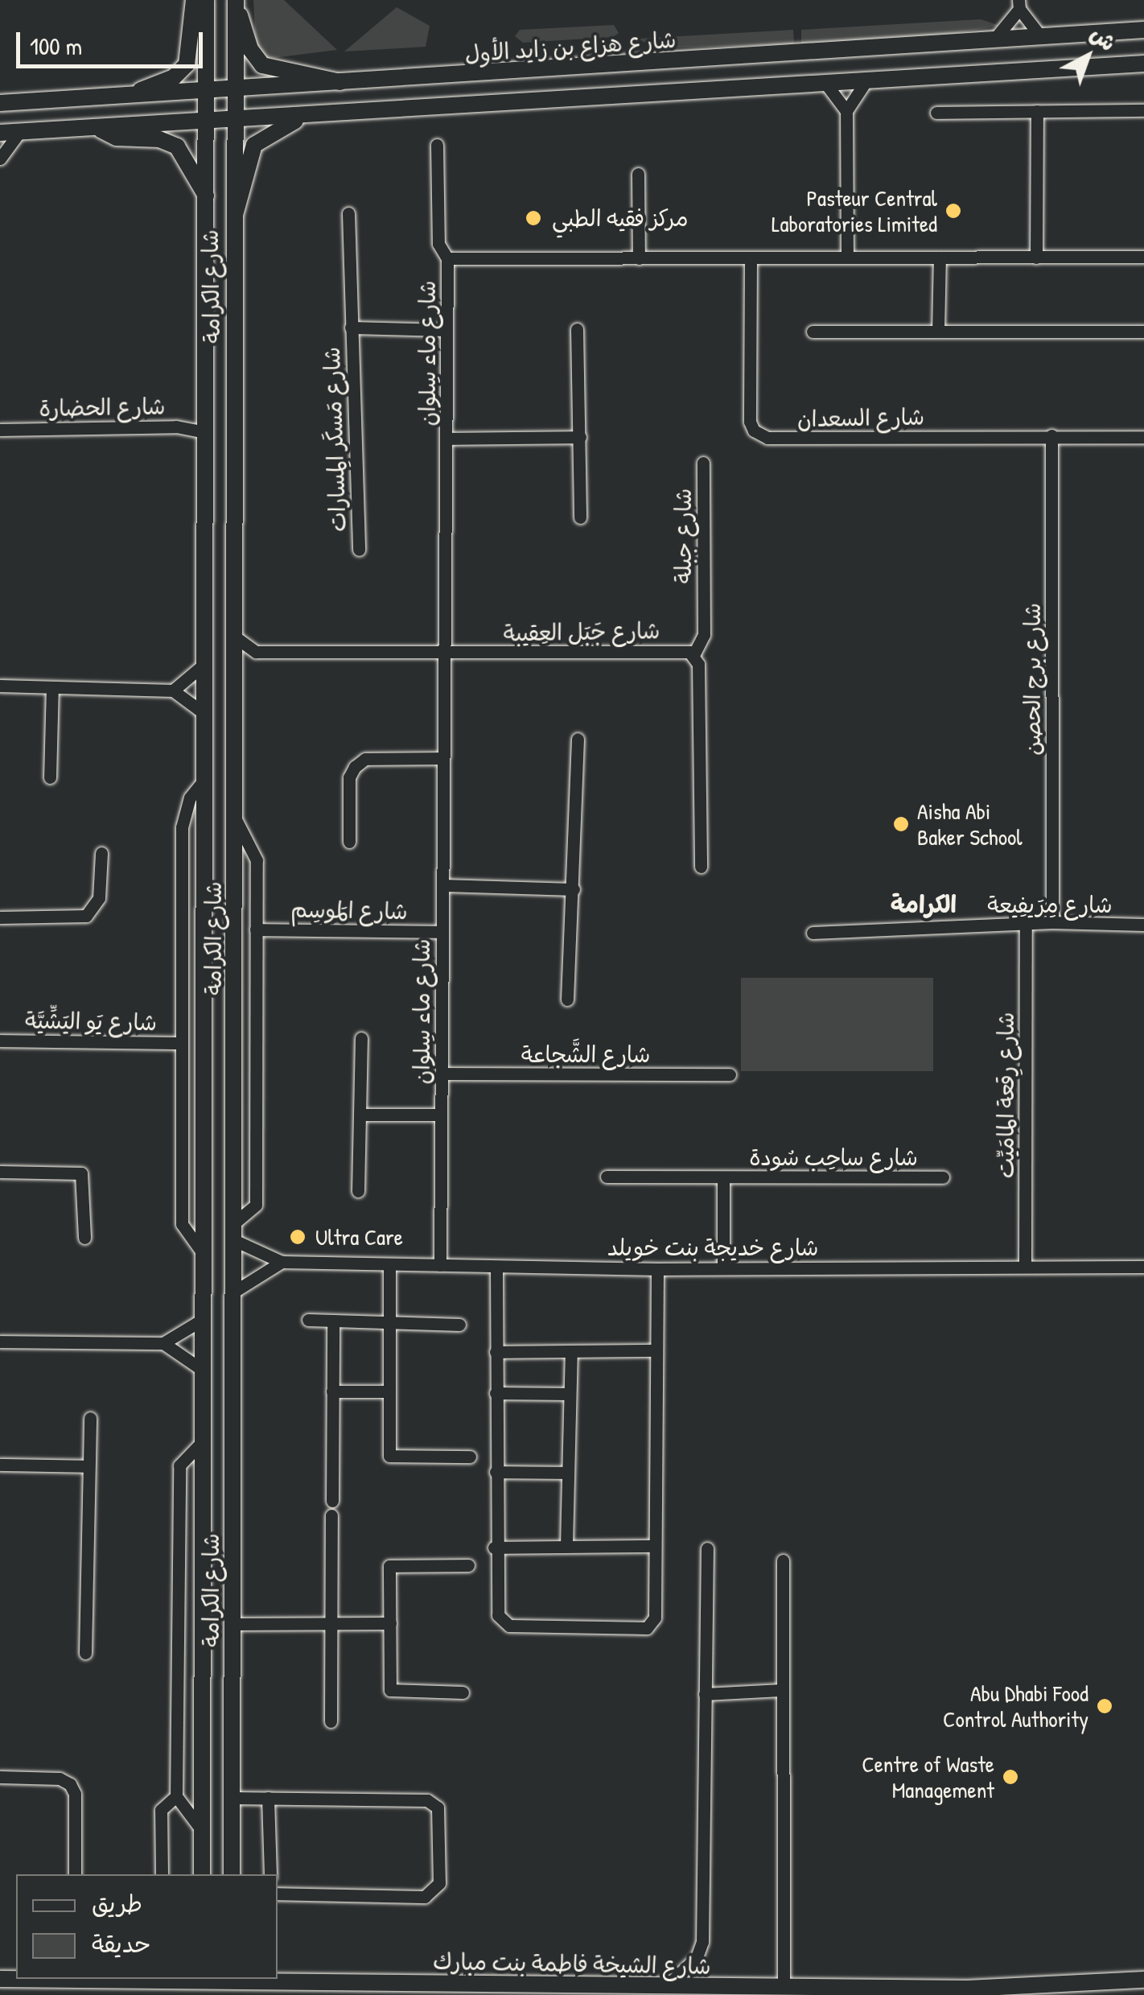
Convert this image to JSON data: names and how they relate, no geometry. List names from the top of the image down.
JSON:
{
  "streets": {
    "main road": ["شارع هزاع بن زايد الأول", "شارع الكرامة", "شارع الشيخة فاطمة بنت مبارك"],
    "street": [
      "شارع ماء سِلوان",
      "شارع الحضارة",
      "شارع السعدان",
      "شارع مَسكَر المِسارات",
      "شارع جبلة",
      "شارع جَبَل العِقيبة",
      "شارع برج الحصن",
      "شارع مِرَيفِيعة",
      "شارع المَوسِم",
      "شارع يَو اليَشِّيَّة",
      "شارع الشَّجاعة",
      "شارع رِقعة المامَيِّت",
      "شارع ساحِب سُودة",
      "شارع خديجة بنت خويلد"
    ]
  },
  "crossings": [
    ["شارع هزاع بن زايد الأول", "شارع الكرامة"],
    ["شارع الكرامة", "شارع الحضارة"],
    ["شارع الكرامة", "شارع خديجة بنت خويلد"],
    ["شارع ماء سِلوان", "شارع السعدان"],
    ["شارع ماء سِلوان", "شارع مَسكَر المِسارات"],
    ["شارع ماء سِلوان", "شارع جَبَل العِقيبة"],
    ["شارع ماء سِلوان", "شارع المَوسِم"],
    ["شارع ماء سِلوان", "شارع الشَّجاعة"],
    ["شارع ماء سِلوان", "شارع خديجة بنت خويلد"],
    ["شارع السعدان", "شارع برج الحصن"],
    ["شارع جبلة", "شارع جَبَل العِقيبة"],
    ["شارع برج الحصن", "شارع مِرَيفِيعة"],
    ["شارع مِرَيفِيعة", "شارع رِقعة المامَيِّت"],
    ["شارع رِقعة المامَيِّت", "شارع خديجة بنت خويلد"],
    ["شارع ساحِب سُودة", "شارع خديجة بنت خويلد"]
  ],
  "districts": ["الكرامة"],
  "places": [
    "Pasteur Central Laboratories Limited",
    "مركز فقيه الطبي",
    "Aisha Abi Baker School",
    "Ultra Care",
    "Abu Dhabi Food Control Authority",
    "Centre of Waste Management"
  ],
  "legend": ["طريق", "حديقة"],
  "scale_bar": "100 m",
  "north": "top right"
}
